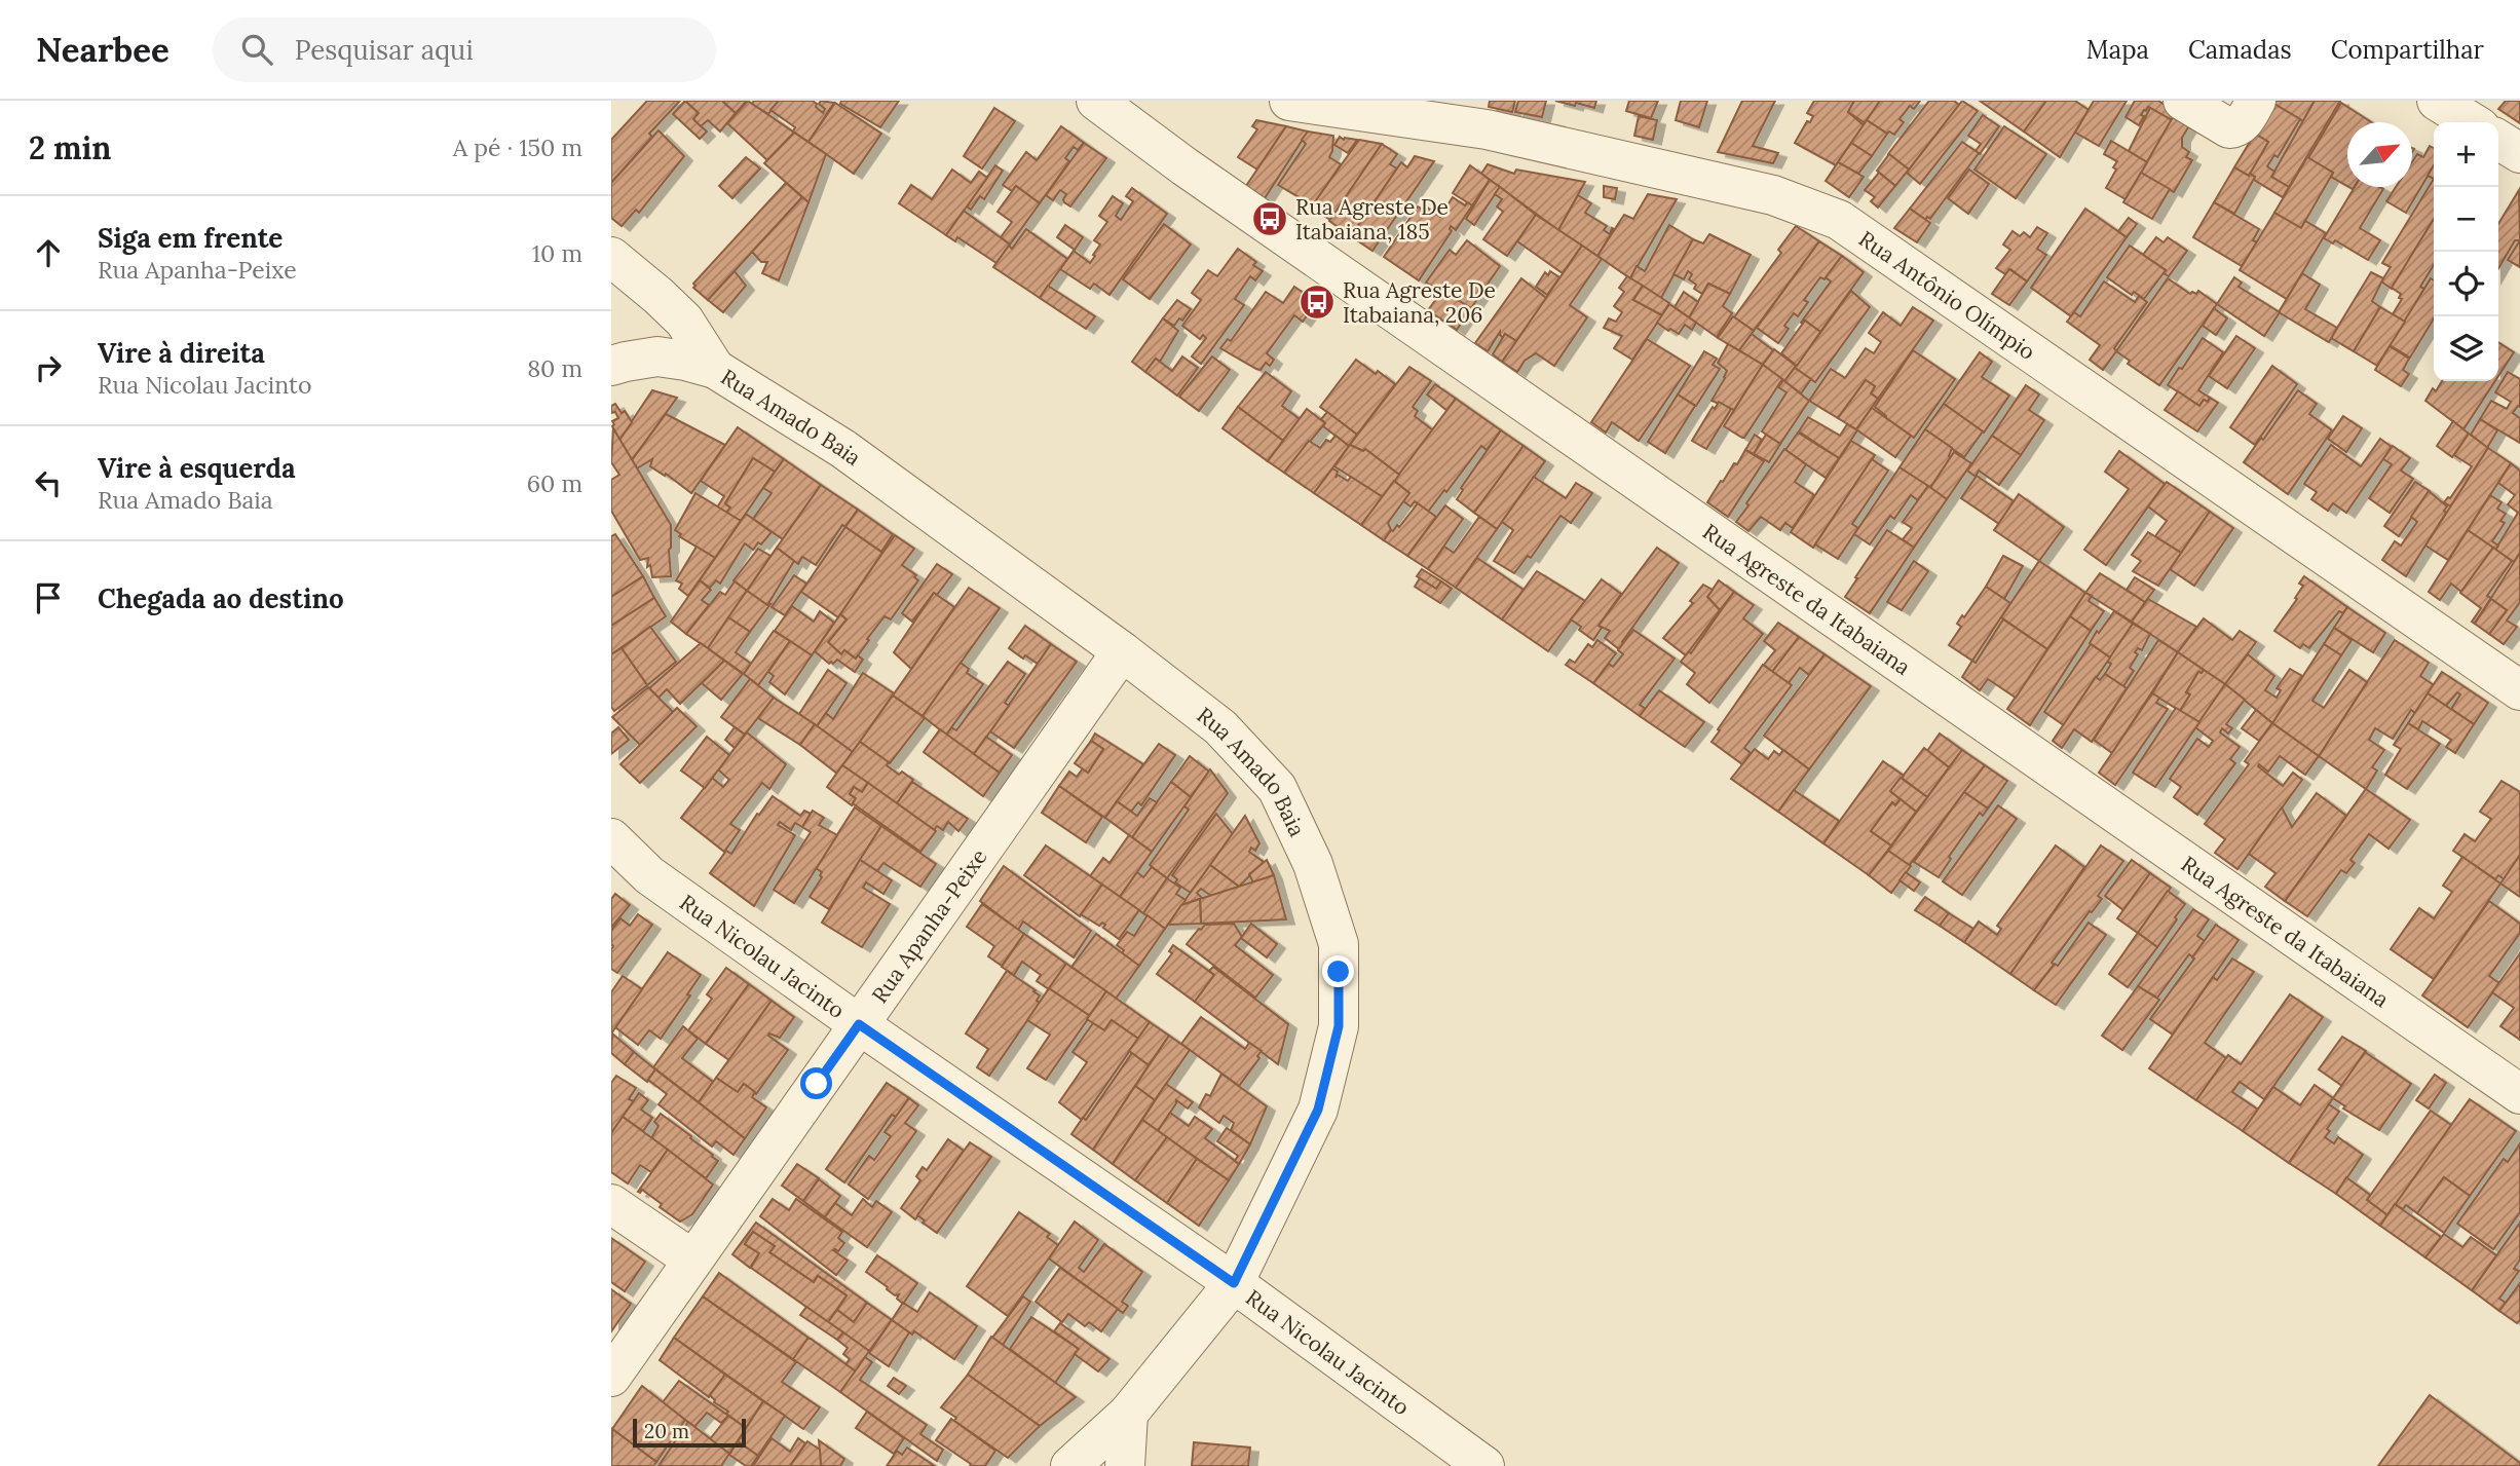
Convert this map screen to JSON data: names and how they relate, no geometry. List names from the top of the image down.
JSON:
{
  "streets": {
    "street": [
      "Rua Antônio Olímpio",
      "Rua Amado Baia",
      "Rua Agreste da Itabaiana",
      "Rua Apanha-Peixe",
      "Rua Nicolau Jacinto"
    ]
  },
  "crossings": [
    ["Rua Amado Baia", "Rua Apanha-Peixe"],
    ["Rua Amado Baia", "Rua Nicolau Jacinto"],
    ["Rua Apanha-Peixe", "Rua Nicolau Jacinto"]
  ],
  "places": {
    "bus stop": ["Rua Agreste De Itabaiana, 185", "Rua Agreste De Itabaiana, 206"]
  },
  "scale_bar": "20 m",
  "north": "top right",
  "page": {
    "header": "Nearbee",
    "search": "Pesquisar aqui",
    "nav": ["Mapa", "Camadas", "Compartilhar"],
    "heading": ["2 min", "A pé · 150 m"],
    "map_buttons": ["+", "−"],
    "list": [
      ["Siga em frente", "Rua Apanha-Peixe", "10 m"],
      ["Vire à direita", "Rua Nicolau Jacinto", "80 m"],
      ["Vire à esquerda", "Rua Amado Baia", "60 m"],
      "Chegada ao destino"
    ],
    "scale": "20 m"
  }
}
